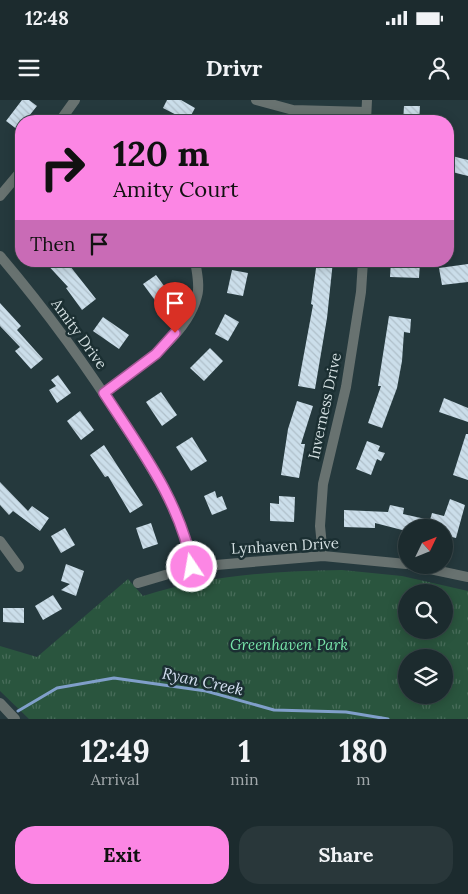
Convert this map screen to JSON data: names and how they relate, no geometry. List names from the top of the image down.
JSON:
{
  "streets": {
    "street": ["Amity Drive", "Inverness Drive", "Lynhaven Drive"]
  },
  "crossings": [
    ["Amity Drive", "Lynhaven Drive"],
    ["Inverness Drive", "Lynhaven Drive"]
  ],
  "water": ["Ryan Creek"],
  "parks": ["Greenhaven Park"],
  "north": "top right",
  "page": {
    "status": "12:48",
    "header": "Drivr",
    "turn": ["120 m", "Amity Court"],
    "then": "Then",
    "eta": [
      "12:49",
      "Arrival",
      "1",
      "min",
      "180",
      "m"
    ],
    "buttons": ["Exit", "Share"]
  }
}
